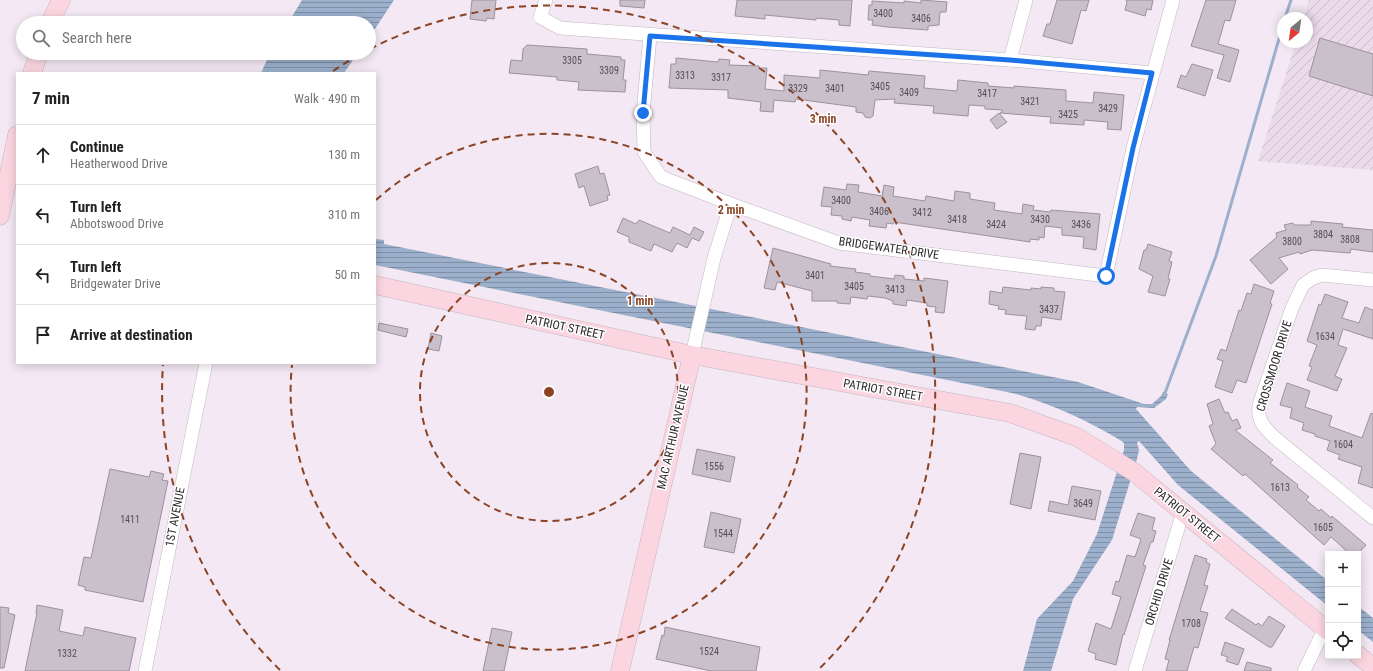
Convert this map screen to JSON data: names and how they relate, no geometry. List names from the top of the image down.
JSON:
{
  "streets": {
    "main road": ["PATRIOT STREET", "MAC ARTHUR AVENUE"],
    "street": [
      "BRIDGEWATER DRIVE",
      "CROSSMOOR DRIVE",
      "1ST AVENUE",
      "ORCHID DRIVE"
    ]
  },
  "crossings": [
    ["BRIDGEWATER DRIVE", "MAC ARTHUR AVENUE"],
    ["PATRIOT STREET", "MAC ARTHUR AVENUE"],
    ["PATRIOT STREET", "ORCHID DRIVE"]
  ],
  "house_numbers": [
    "3400",
    "3406",
    "3305",
    "3309",
    "3313",
    "3317",
    "3405",
    "3329",
    "3401",
    "3409",
    "3417",
    "3421",
    "3429",
    "3425",
    "3400",
    "3406",
    "3412",
    "3418",
    "3430",
    "3424",
    "3436",
    "3804",
    "3808",
    "3800",
    "3401",
    "3405",
    "3413",
    "3437",
    "1634",
    "1604",
    "1556",
    "1613",
    "3649",
    "1411",
    "1605",
    "1544",
    "1708",
    "1524",
    "1332"
  ],
  "north": "bottom left",
  "page": {
    "search": "Search here",
    "heading": ["7 min", "Walk · 490 m"],
    "list": [
      ["Continue", "Heatherwood Drive", "130 m"],
      ["Turn left", "Abbotswood Drive", "310 m"],
      ["Turn left", "Bridgewater Drive", "50 m"],
      "Arrive at destination"
    ],
    "map_buttons": ["+", "−"]
  },
  "rings": ["3 min", "2 min", "1 min"]
}
